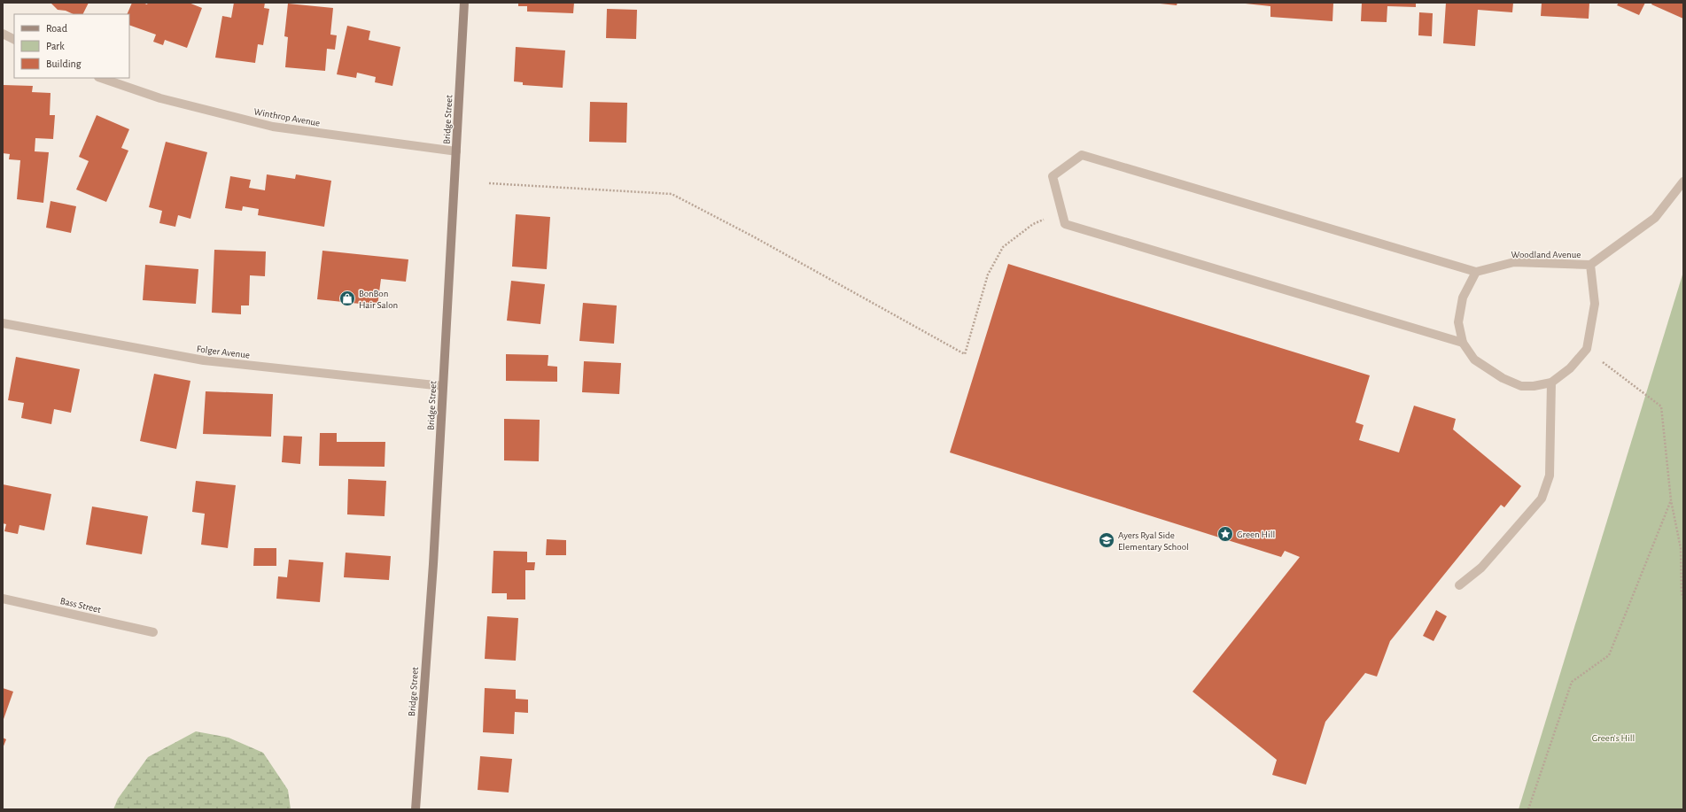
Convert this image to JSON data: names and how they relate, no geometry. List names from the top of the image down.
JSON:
{
  "streets": {
    "main road": ["Bridge Street"],
    "street": [
      "Winthrop Avenue",
      "Woodland Avenue",
      "Folger Avenue",
      "Bass Street"
    ]
  },
  "crossings": [
    ["Winthrop Avenue", "Bridge Street"],
    ["Bridge Street", "Folger Avenue"]
  ],
  "parks": ["Green's Hill"],
  "places": {
    "shop": ["BonBon Hair Salon"],
    "place": ["Green Hill"],
    "school or university": ["Ayers Ryal Side Elementary School"]
  },
  "legend": ["Road", "Park", "Building"]
}
